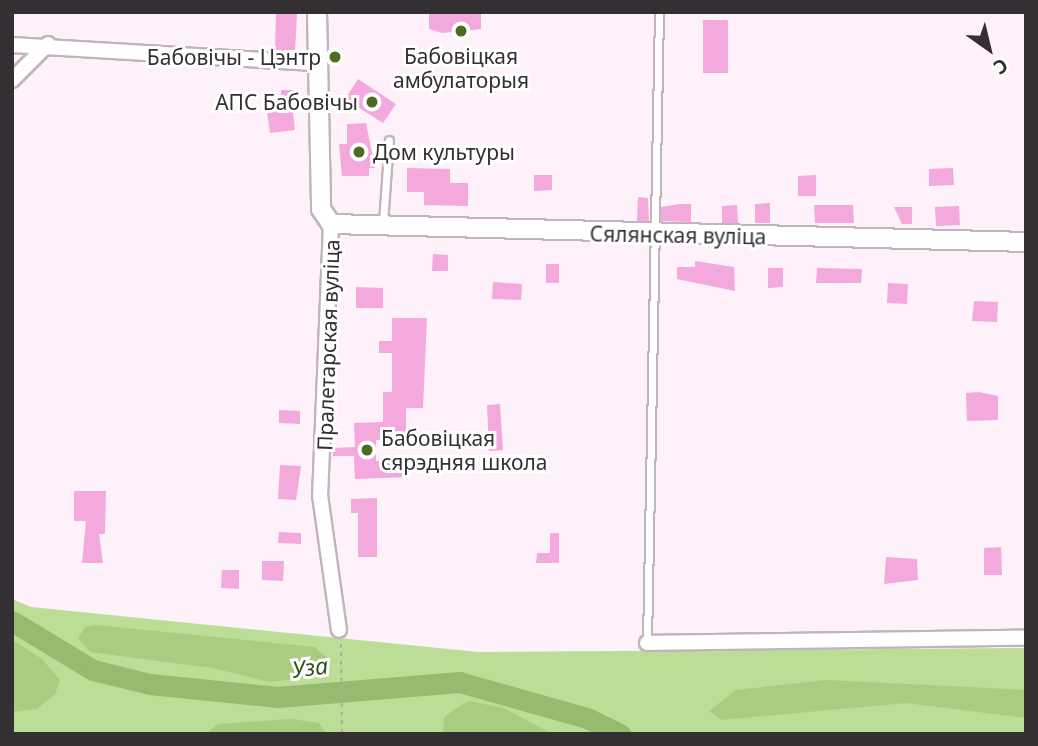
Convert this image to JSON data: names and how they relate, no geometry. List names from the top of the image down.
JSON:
{
  "streets": {
    "street": ["Сялянская вуліца", "Пралетарская вуліца"]
  },
  "crossings": [
    ["Сялянская вуліца", "Пралетарская вуліца"]
  ],
  "water": ["Уза"],
  "places": [
    "Бабовіцкая амбулаторыя",
    "Бабовічы - Цэнтр",
    "АПС Бабовічы",
    "Дом культуры",
    "Бабовіцкая сярэдняя школа"
  ],
  "north": "bottom right"
}
